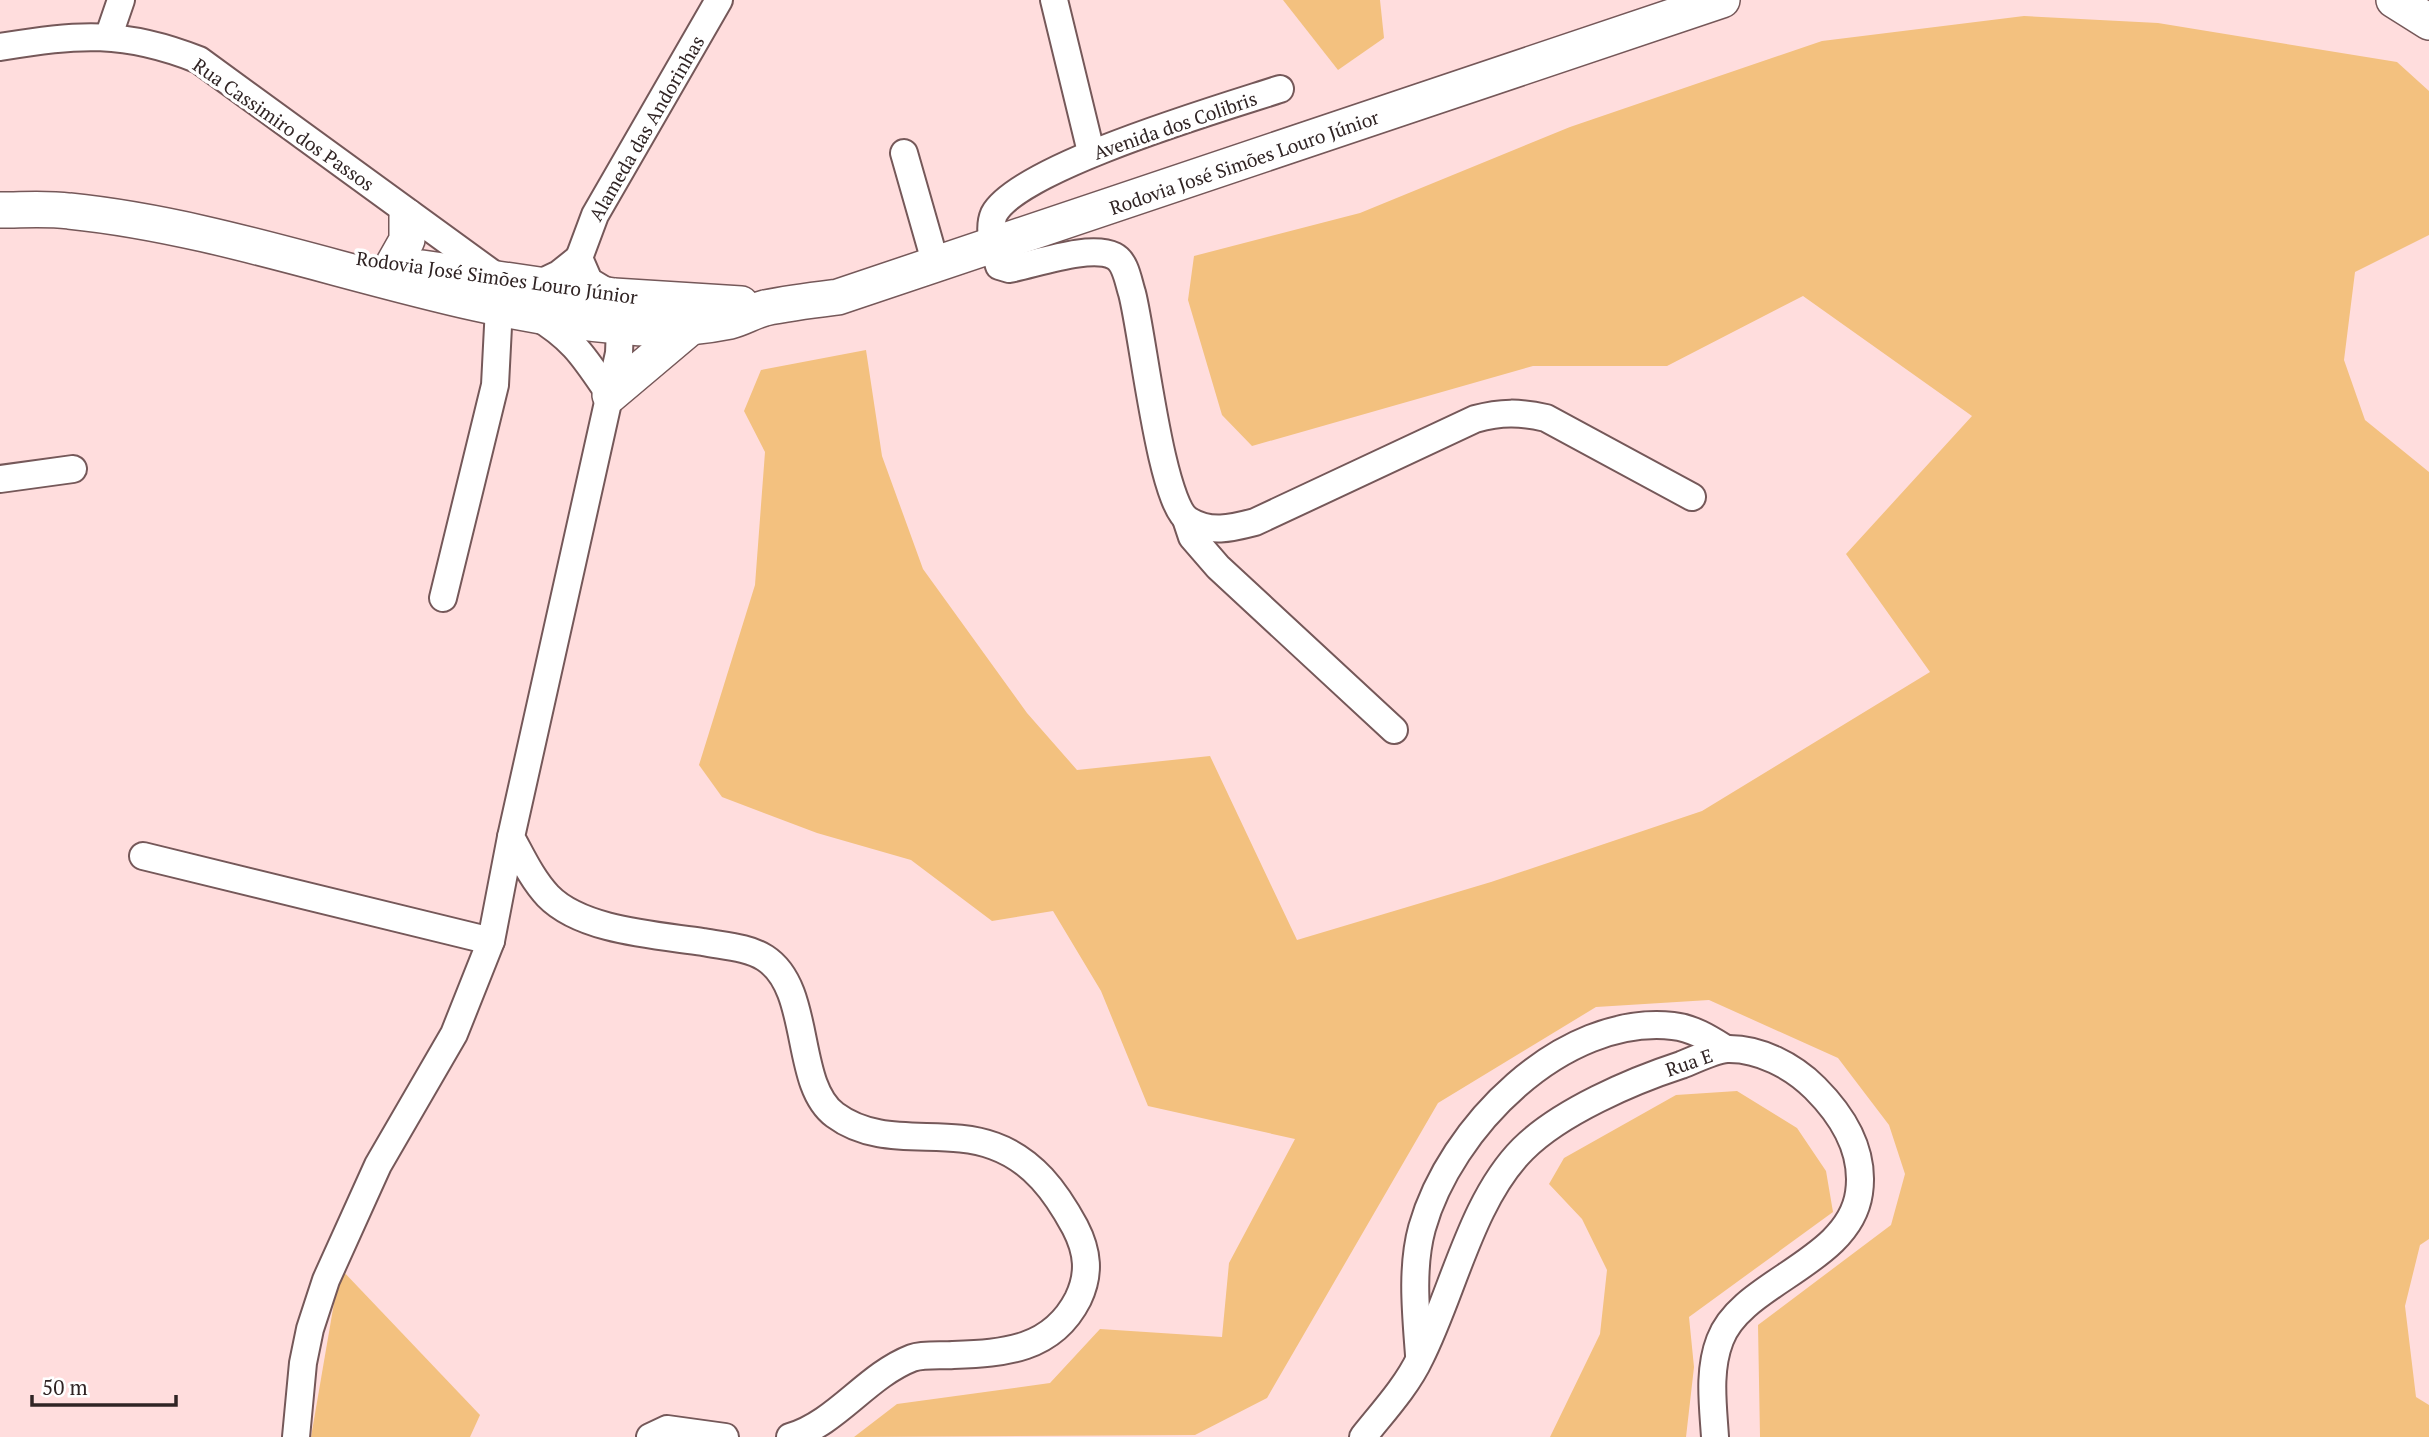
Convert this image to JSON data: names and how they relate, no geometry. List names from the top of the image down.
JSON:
{
  "streets": {
    "main road": ["Rodovia José Simões Louro Júnior"],
    "street": [
      "Rua Cassimiro dos Passos",
      "Avenida dos Colibris",
      "Alameda das Andorinhas",
      "Rua E"
    ]
  },
  "crossings": [
    ["Rua Cassimiro dos Passos", "Rodovia José Simões Louro Júnior"],
    ["Avenida dos Colibris", "Rodovia José Simões Louro Júnior"]
  ],
  "scale_bar": "50 m"
}
